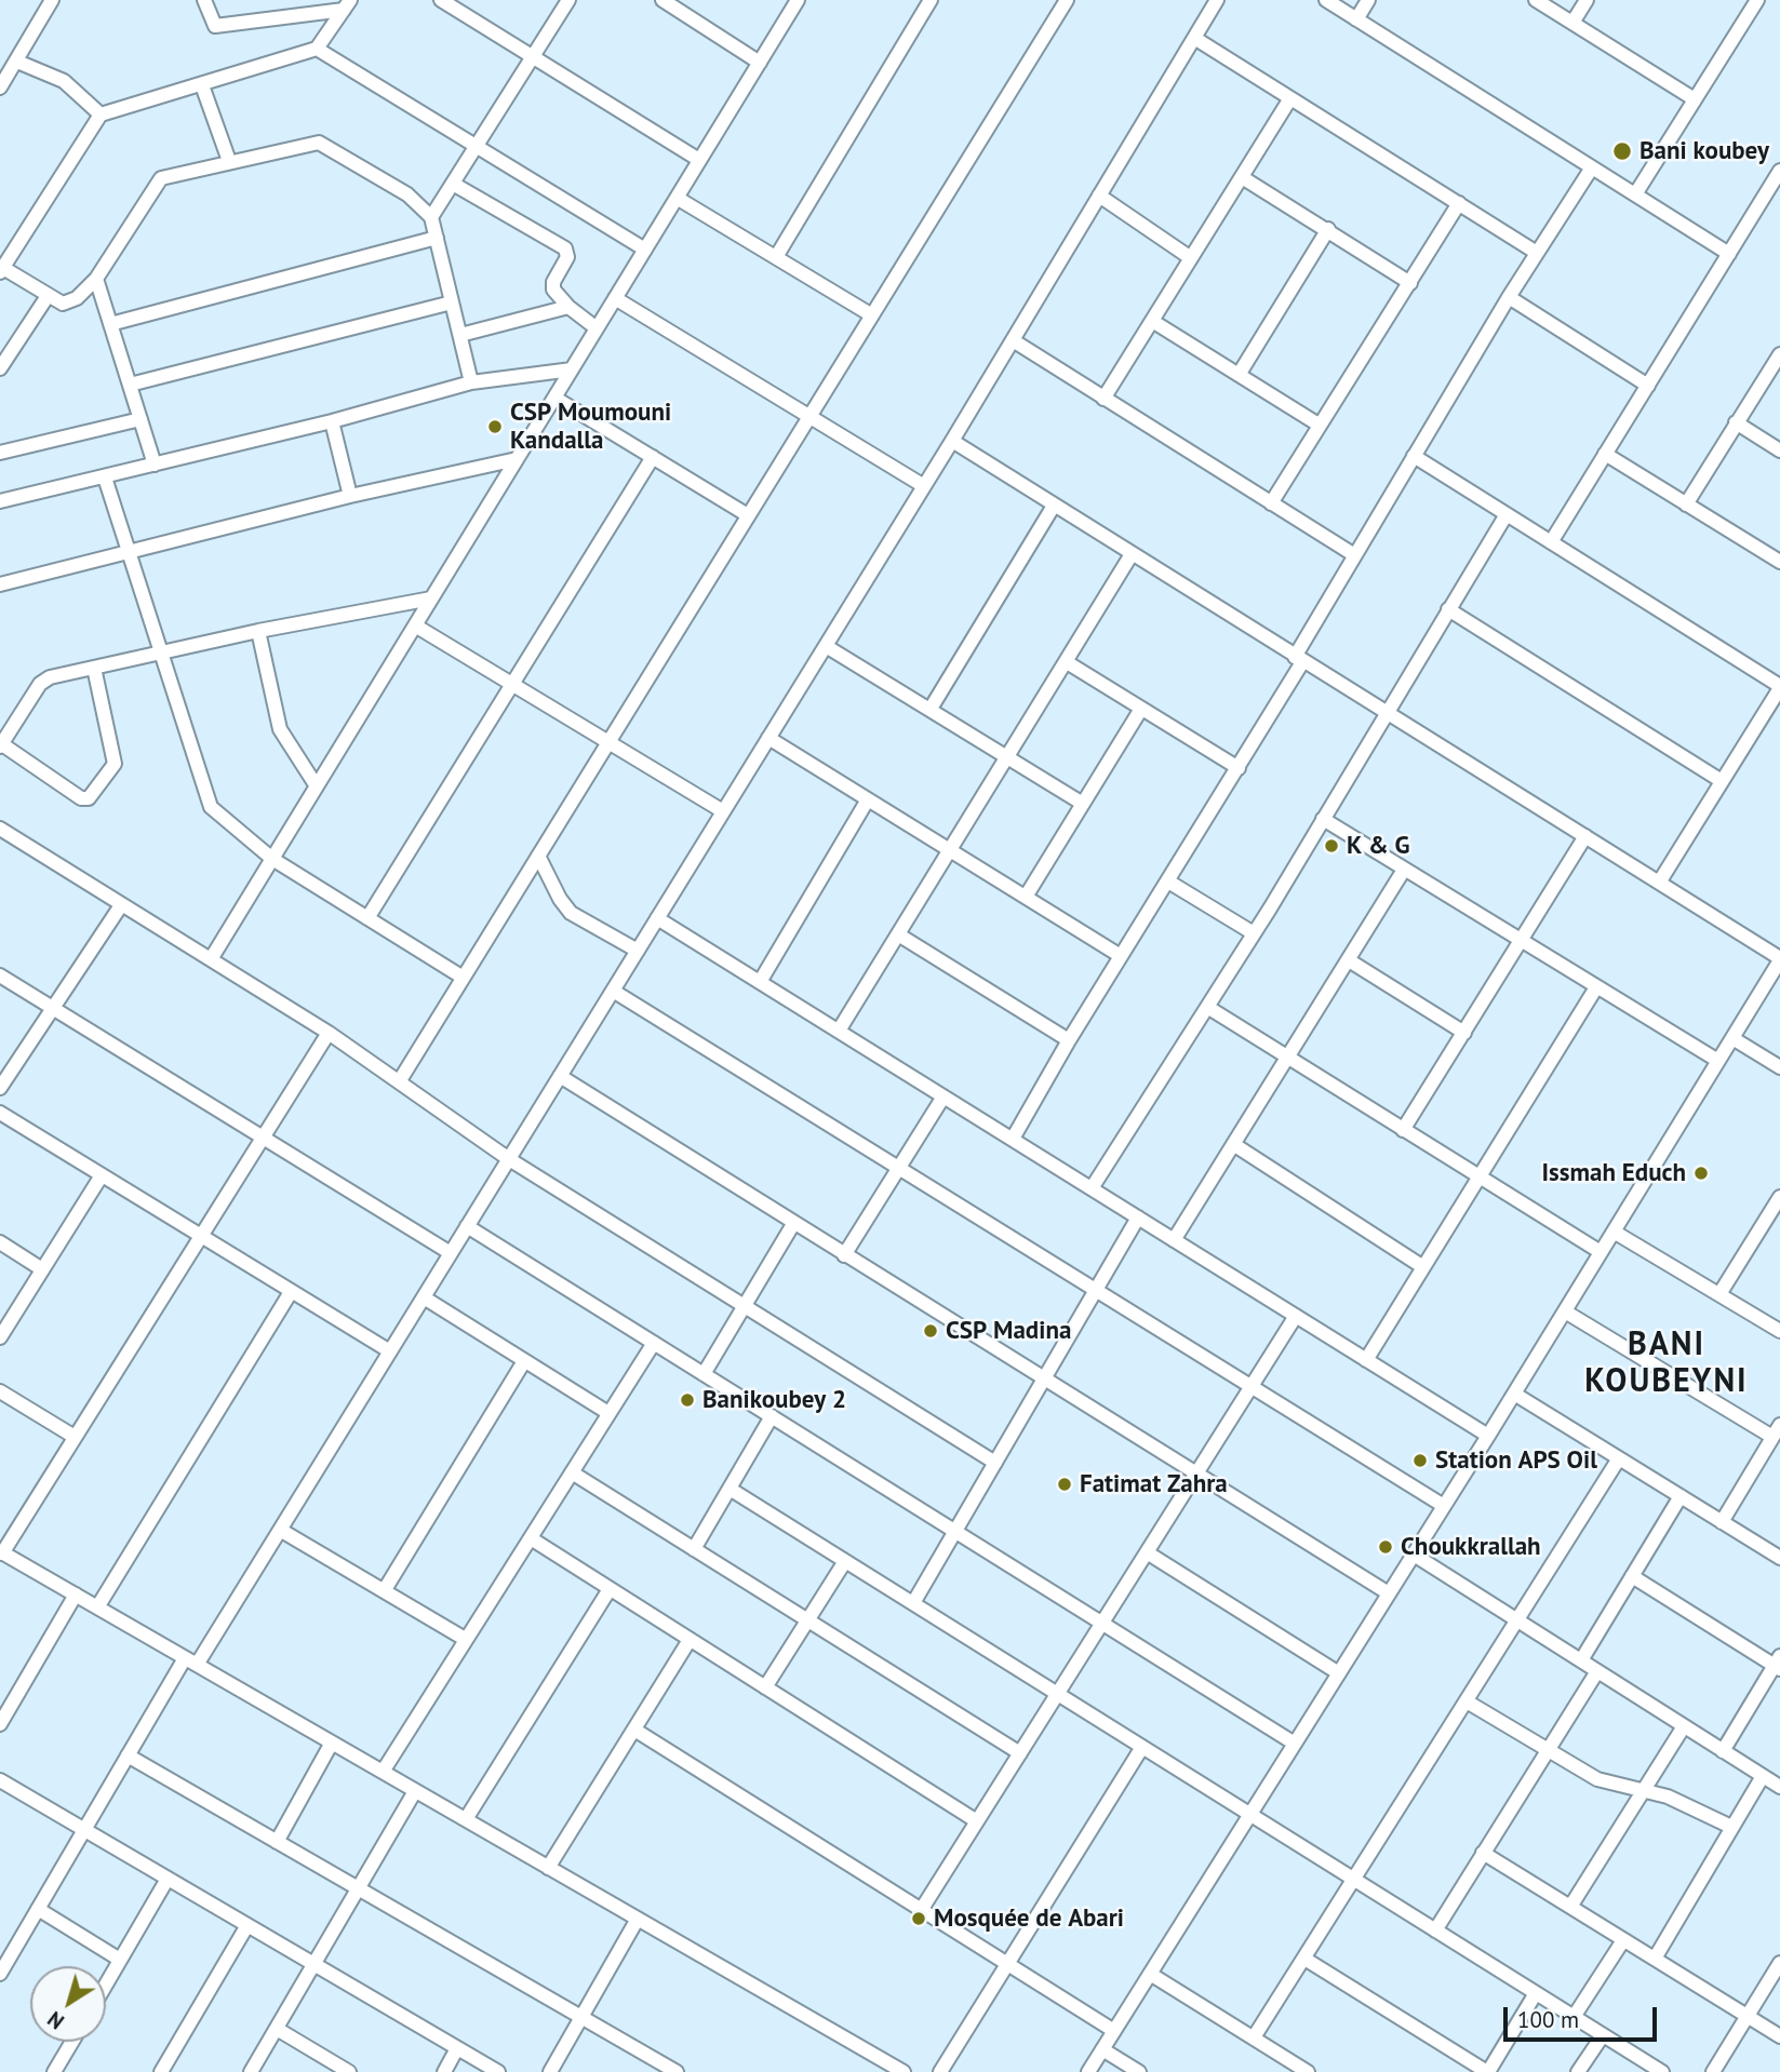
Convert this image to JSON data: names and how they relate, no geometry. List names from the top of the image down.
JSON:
{
  "districts": ["BANI KOUBEYNI"],
  "places": [
    "Bani koubey",
    "CSP Moumouni Kandalla",
    "K & G",
    "Issmah Educh",
    "CSP Madina",
    "Banikoubey 2",
    "Station APS Oil",
    "Fatimat Zahra",
    "Choukkrallah",
    "Mosquée de Abari"
  ],
  "scale_bar": "100 m",
  "north": "bottom left"
}
